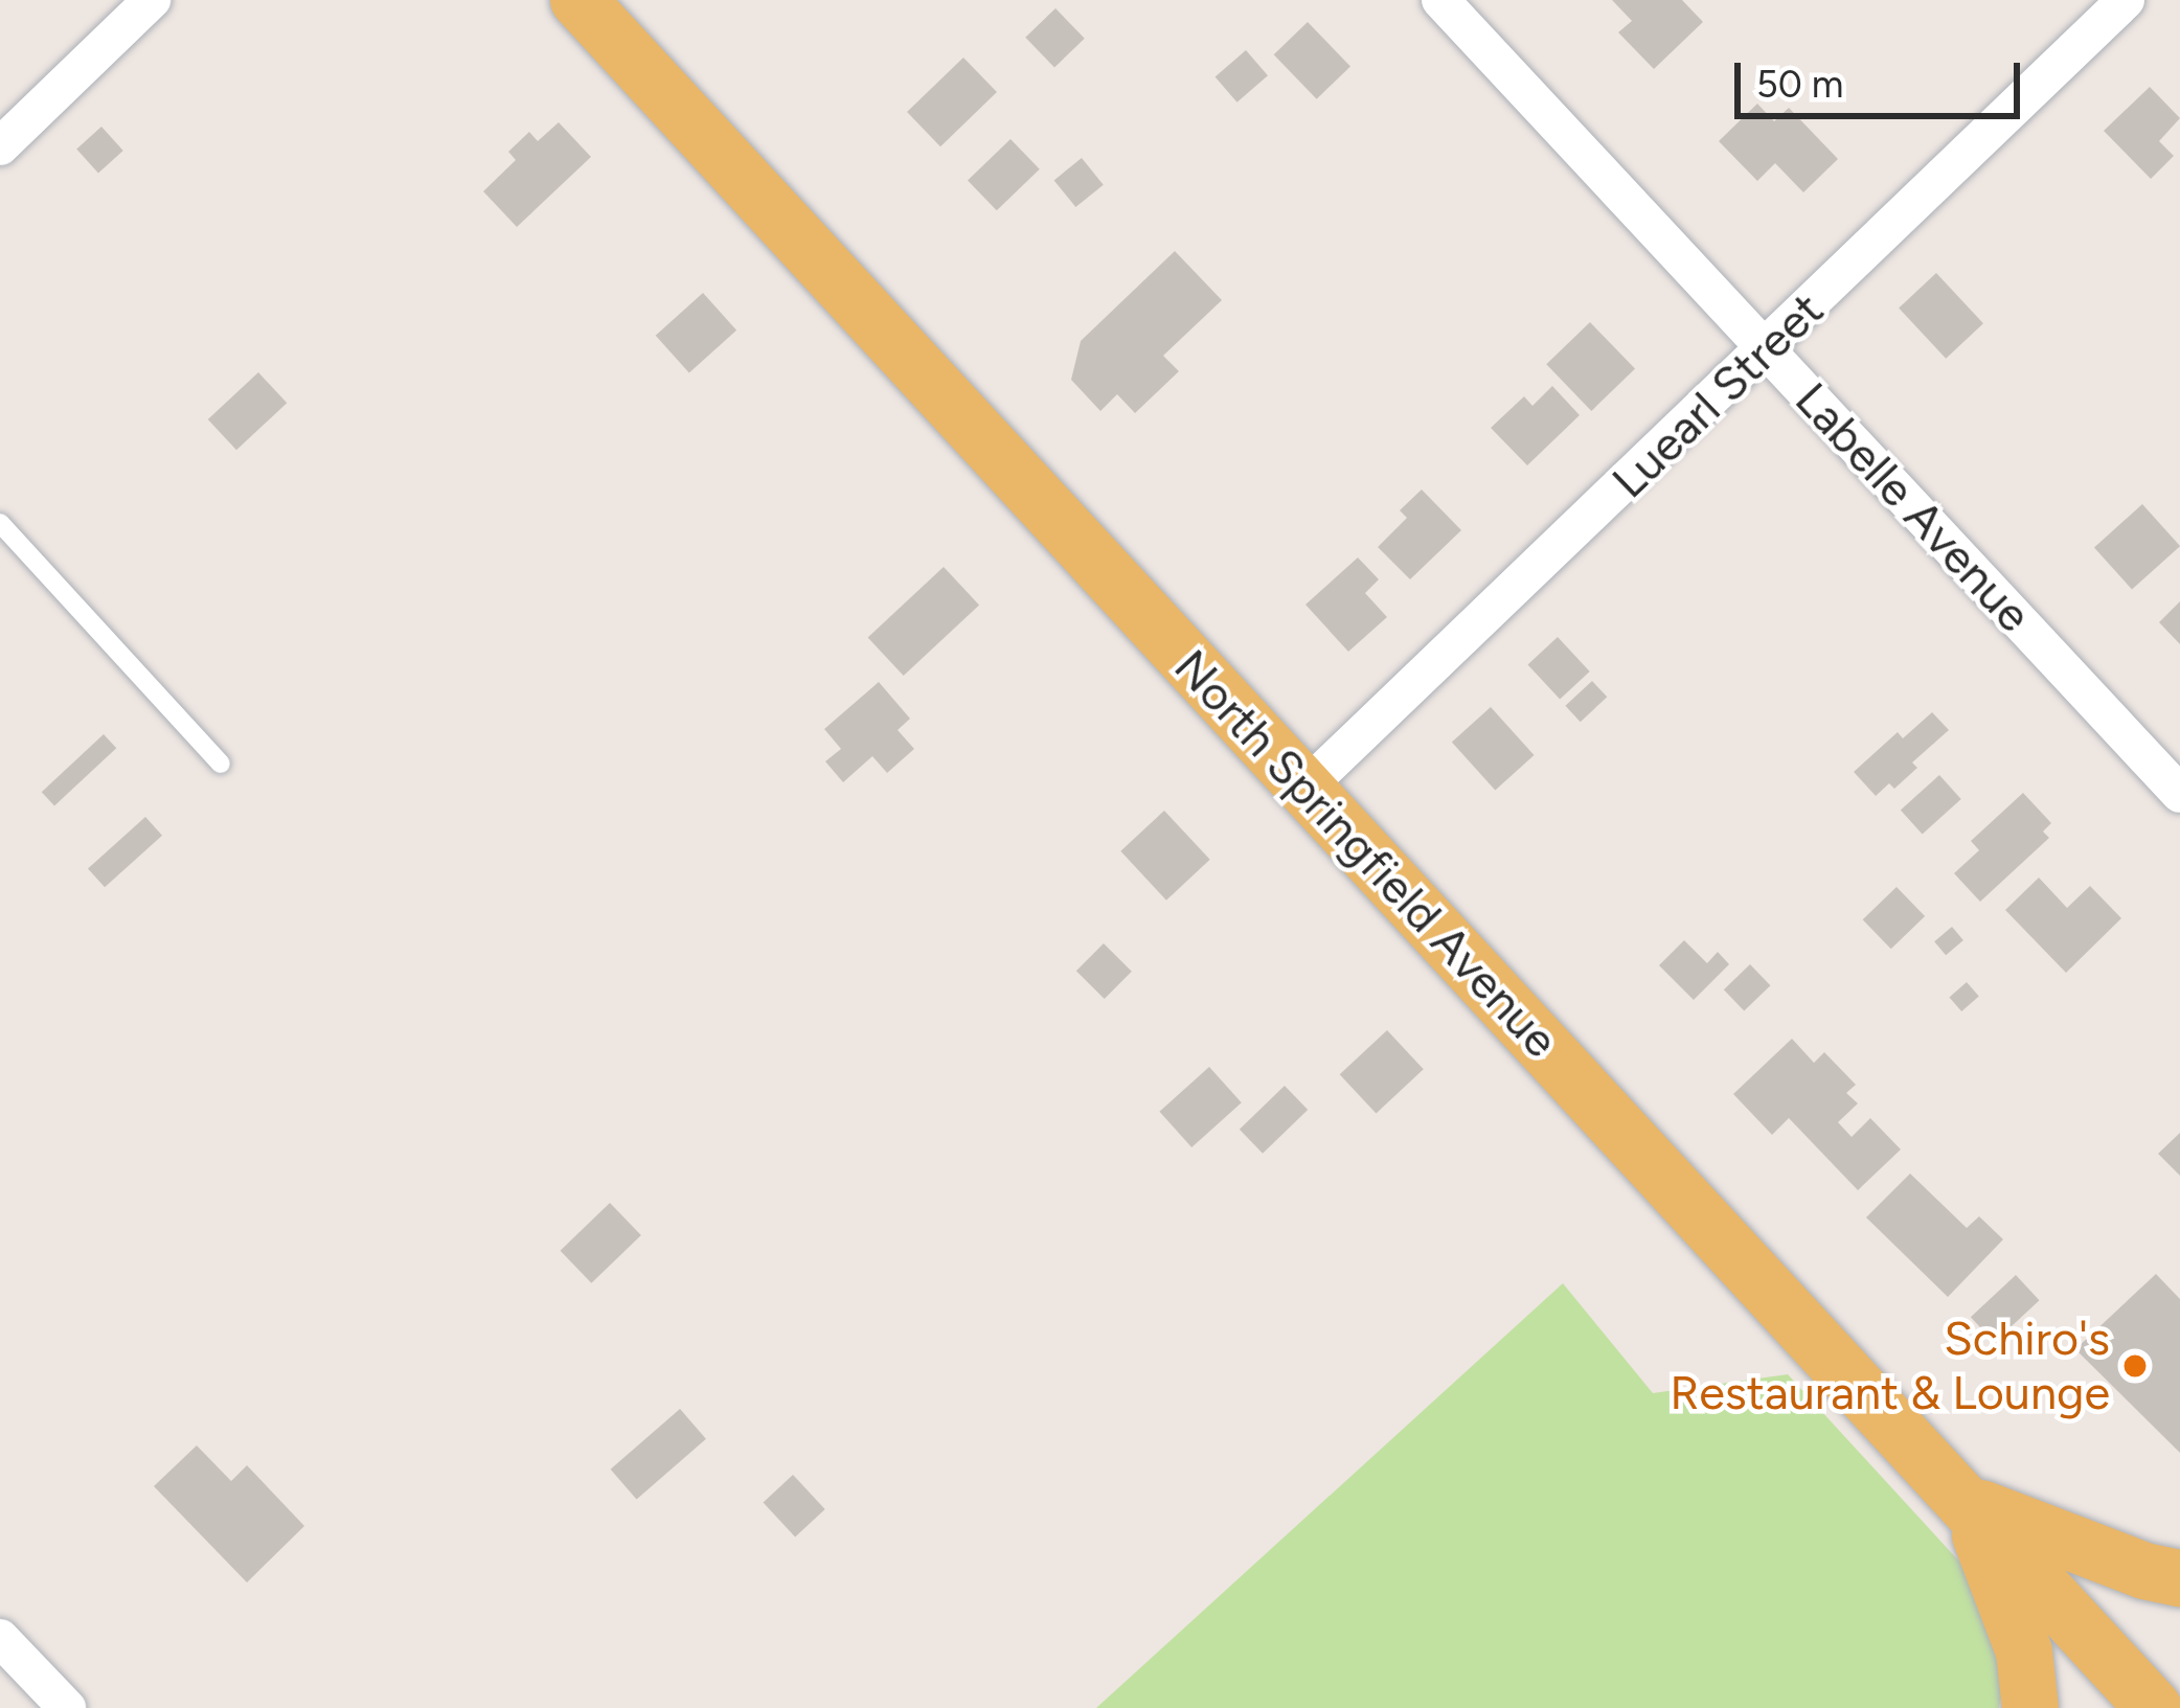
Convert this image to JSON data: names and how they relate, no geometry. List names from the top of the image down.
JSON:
{
  "streets": {
    "main road": ["North Springfield Avenue"],
    "street": ["Luearl Street", "Labelle Avenue"]
  },
  "crossings": [
    ["Luearl Street", "Labelle Avenue"],
    ["Luearl Street", "North Springfield Avenue"]
  ],
  "places": ["Schiro's Restaurant & Lounge"],
  "scale_bar": "50 m"
}
